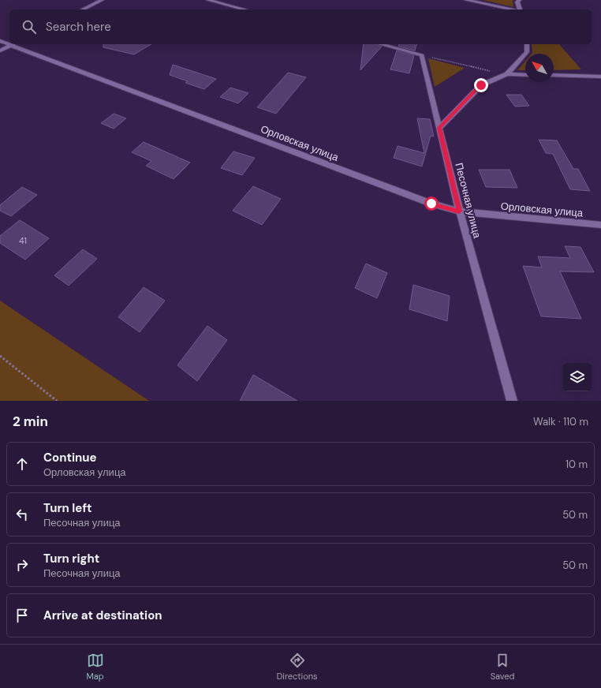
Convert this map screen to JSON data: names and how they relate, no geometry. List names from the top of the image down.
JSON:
{
  "streets": {
    "street": ["Орловская улица", "Песочная улица"]
  },
  "crossings": [
    ["Орловская улица", "Песочная улица"]
  ],
  "house_numbers": ["41"],
  "north": "top left",
  "page": {
    "search": "Search here",
    "heading": ["2 min", "Walk · 110 m"],
    "list": [
      ["Continue", "Орловская улица", "10 m"],
      ["Turn left", "Песочная улица", "50 m"],
      ["Turn right", "Песочная улица", "50 m"],
      "Arrive at destination"
    ],
    "nav": ["Map", "Directions", "Saved"]
  }
}
